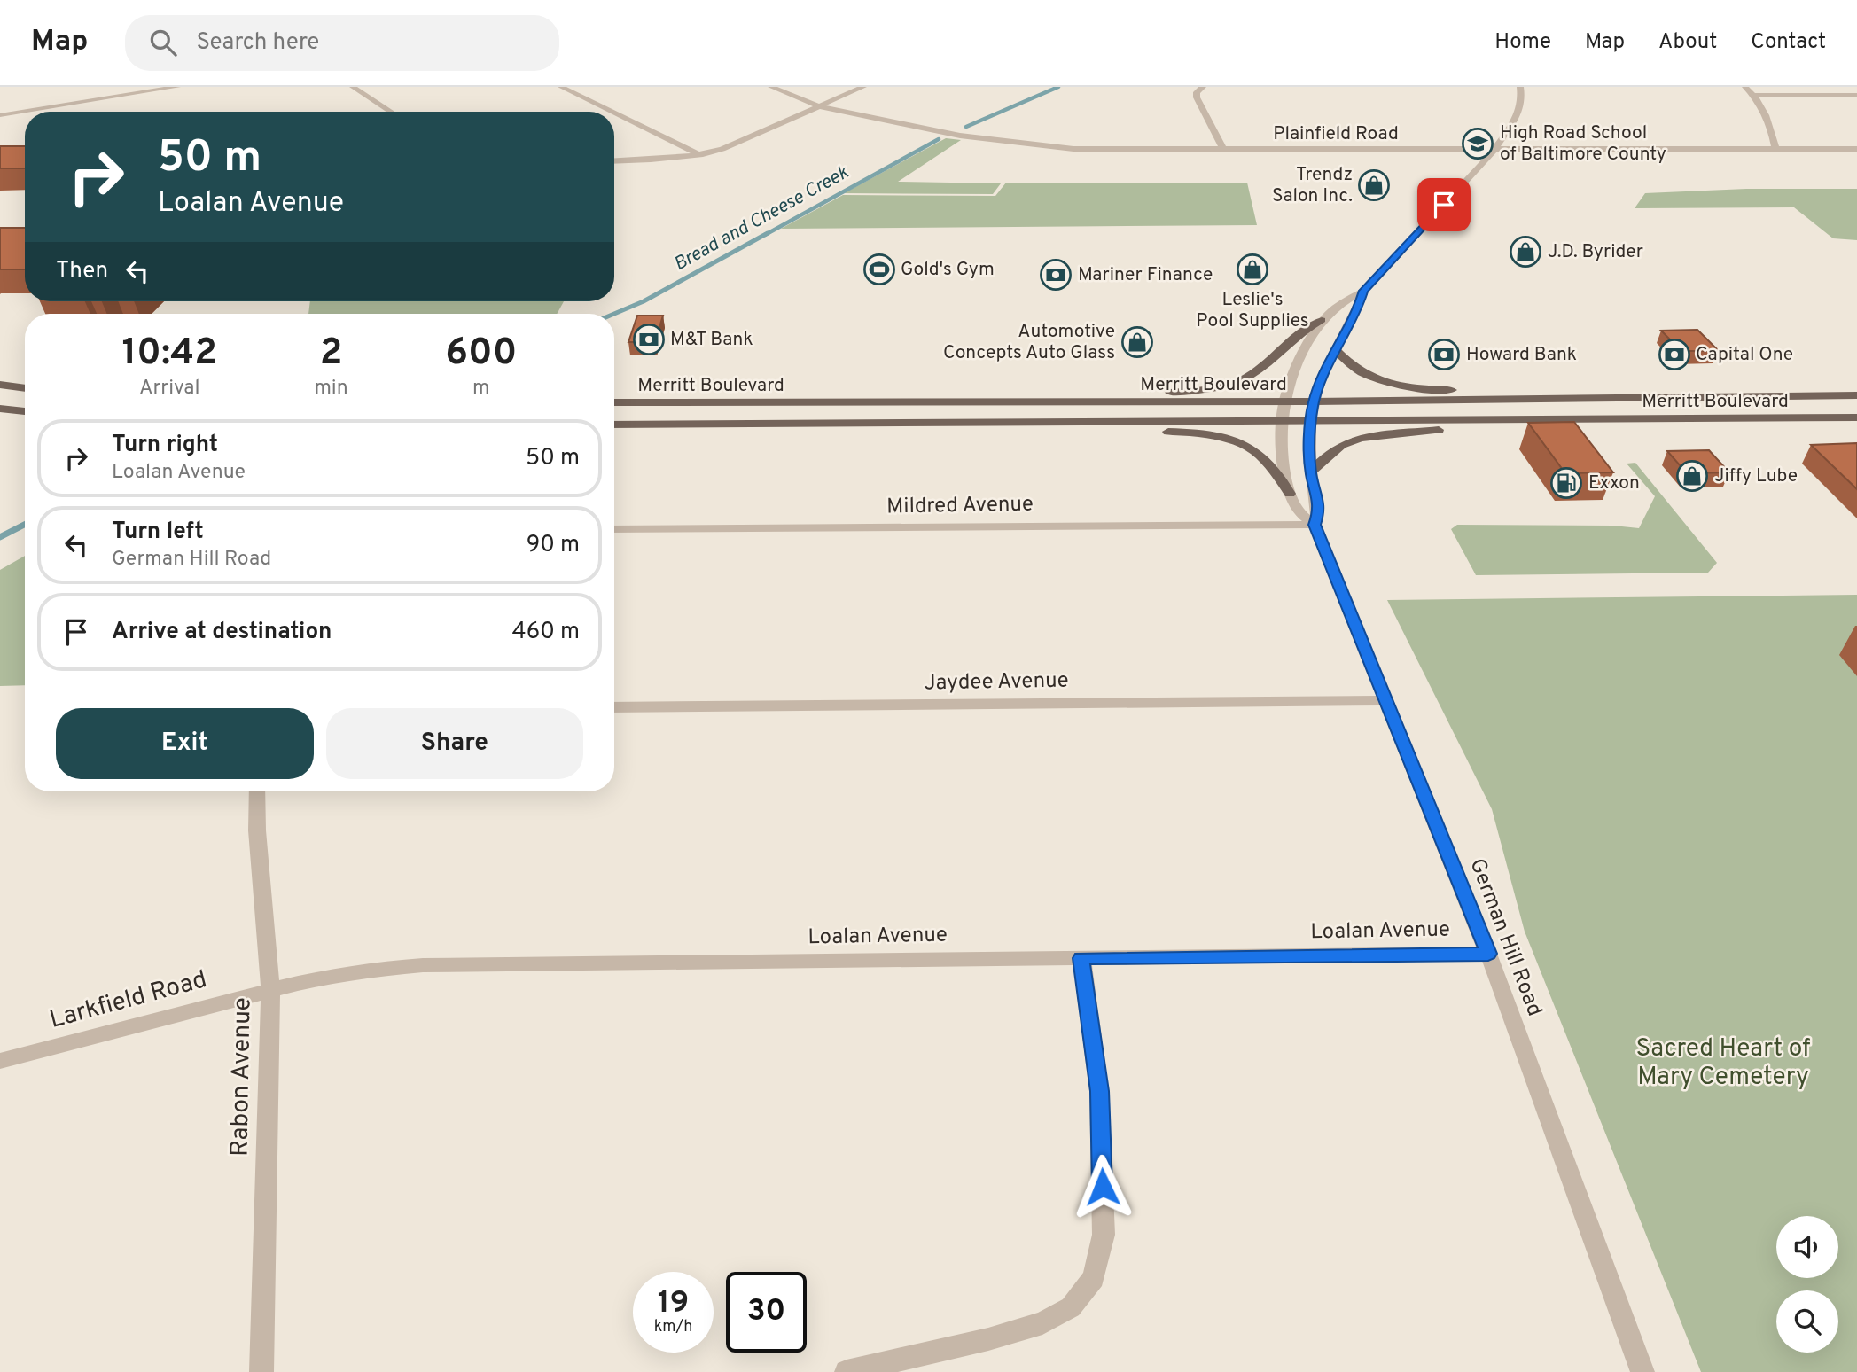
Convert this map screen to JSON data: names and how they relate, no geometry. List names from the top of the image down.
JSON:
{
  "streets": {
    "main road": ["Merritt Boulevard"],
    "street": [
      "Plainfield Road",
      "Mildred Avenue",
      "Jaydee Avenue",
      "Loalan Avenue",
      "German Hill Road",
      "Larkfield Road",
      "Rabon Avenue"
    ]
  },
  "crossings": [
    ["Plainfield Road", "German Hill Road"],
    ["Merritt Boulevard", "German Hill Road"],
    ["Mildred Avenue", "German Hill Road"],
    ["Jaydee Avenue", "German Hill Road"],
    ["Loalan Avenue", "German Hill Road"],
    ["Loalan Avenue", "Larkfield Road"],
    ["Loalan Avenue", "Rabon Avenue"],
    ["Larkfield Road", "Rabon Avenue"]
  ],
  "water": ["Bread and Cheese Creek"],
  "parks": ["Sacred Heart of Mary Cemetery"],
  "places": {
    "school or university": ["High Road School of Baltimore County"],
    "shop": [
      "Trendz Salon Inc.",
      "J.D. Byrider",
      "Leslie's Pool Supplies",
      "Automotive Concepts Auto Glass",
      "Jiffy Lube"
    ],
    "sports": ["Gold's Gym"],
    "bank": [
      "Mariner Finance",
      "M&T Bank",
      "Howard Bank",
      "Capital One"
    ],
    "fuel station": ["Exxon"]
  },
  "page": {
    "header": "Map",
    "search": "Search here",
    "nav": [
      "Home",
      "Map",
      "About",
      "Contact"
    ],
    "turn": ["50 m", "Loalan Avenue"],
    "then": "Then",
    "eta": [
      "10:42",
      "Arrival",
      "2",
      "min",
      "600",
      "m"
    ],
    "list": [
      {
        "name": "Turn right",
        "note": "Loalan Avenue",
        "value": "50 m"
      },
      {
        "name": "Turn left",
        "note": "German Hill Road",
        "value": "90 m"
      },
      {
        "name": "Arrive at destination",
        "value": "460 m"
      }
    ],
    "buttons": ["Exit", "Share"],
    "speed": "19 km/h",
    "limit": "30"
  }
}
